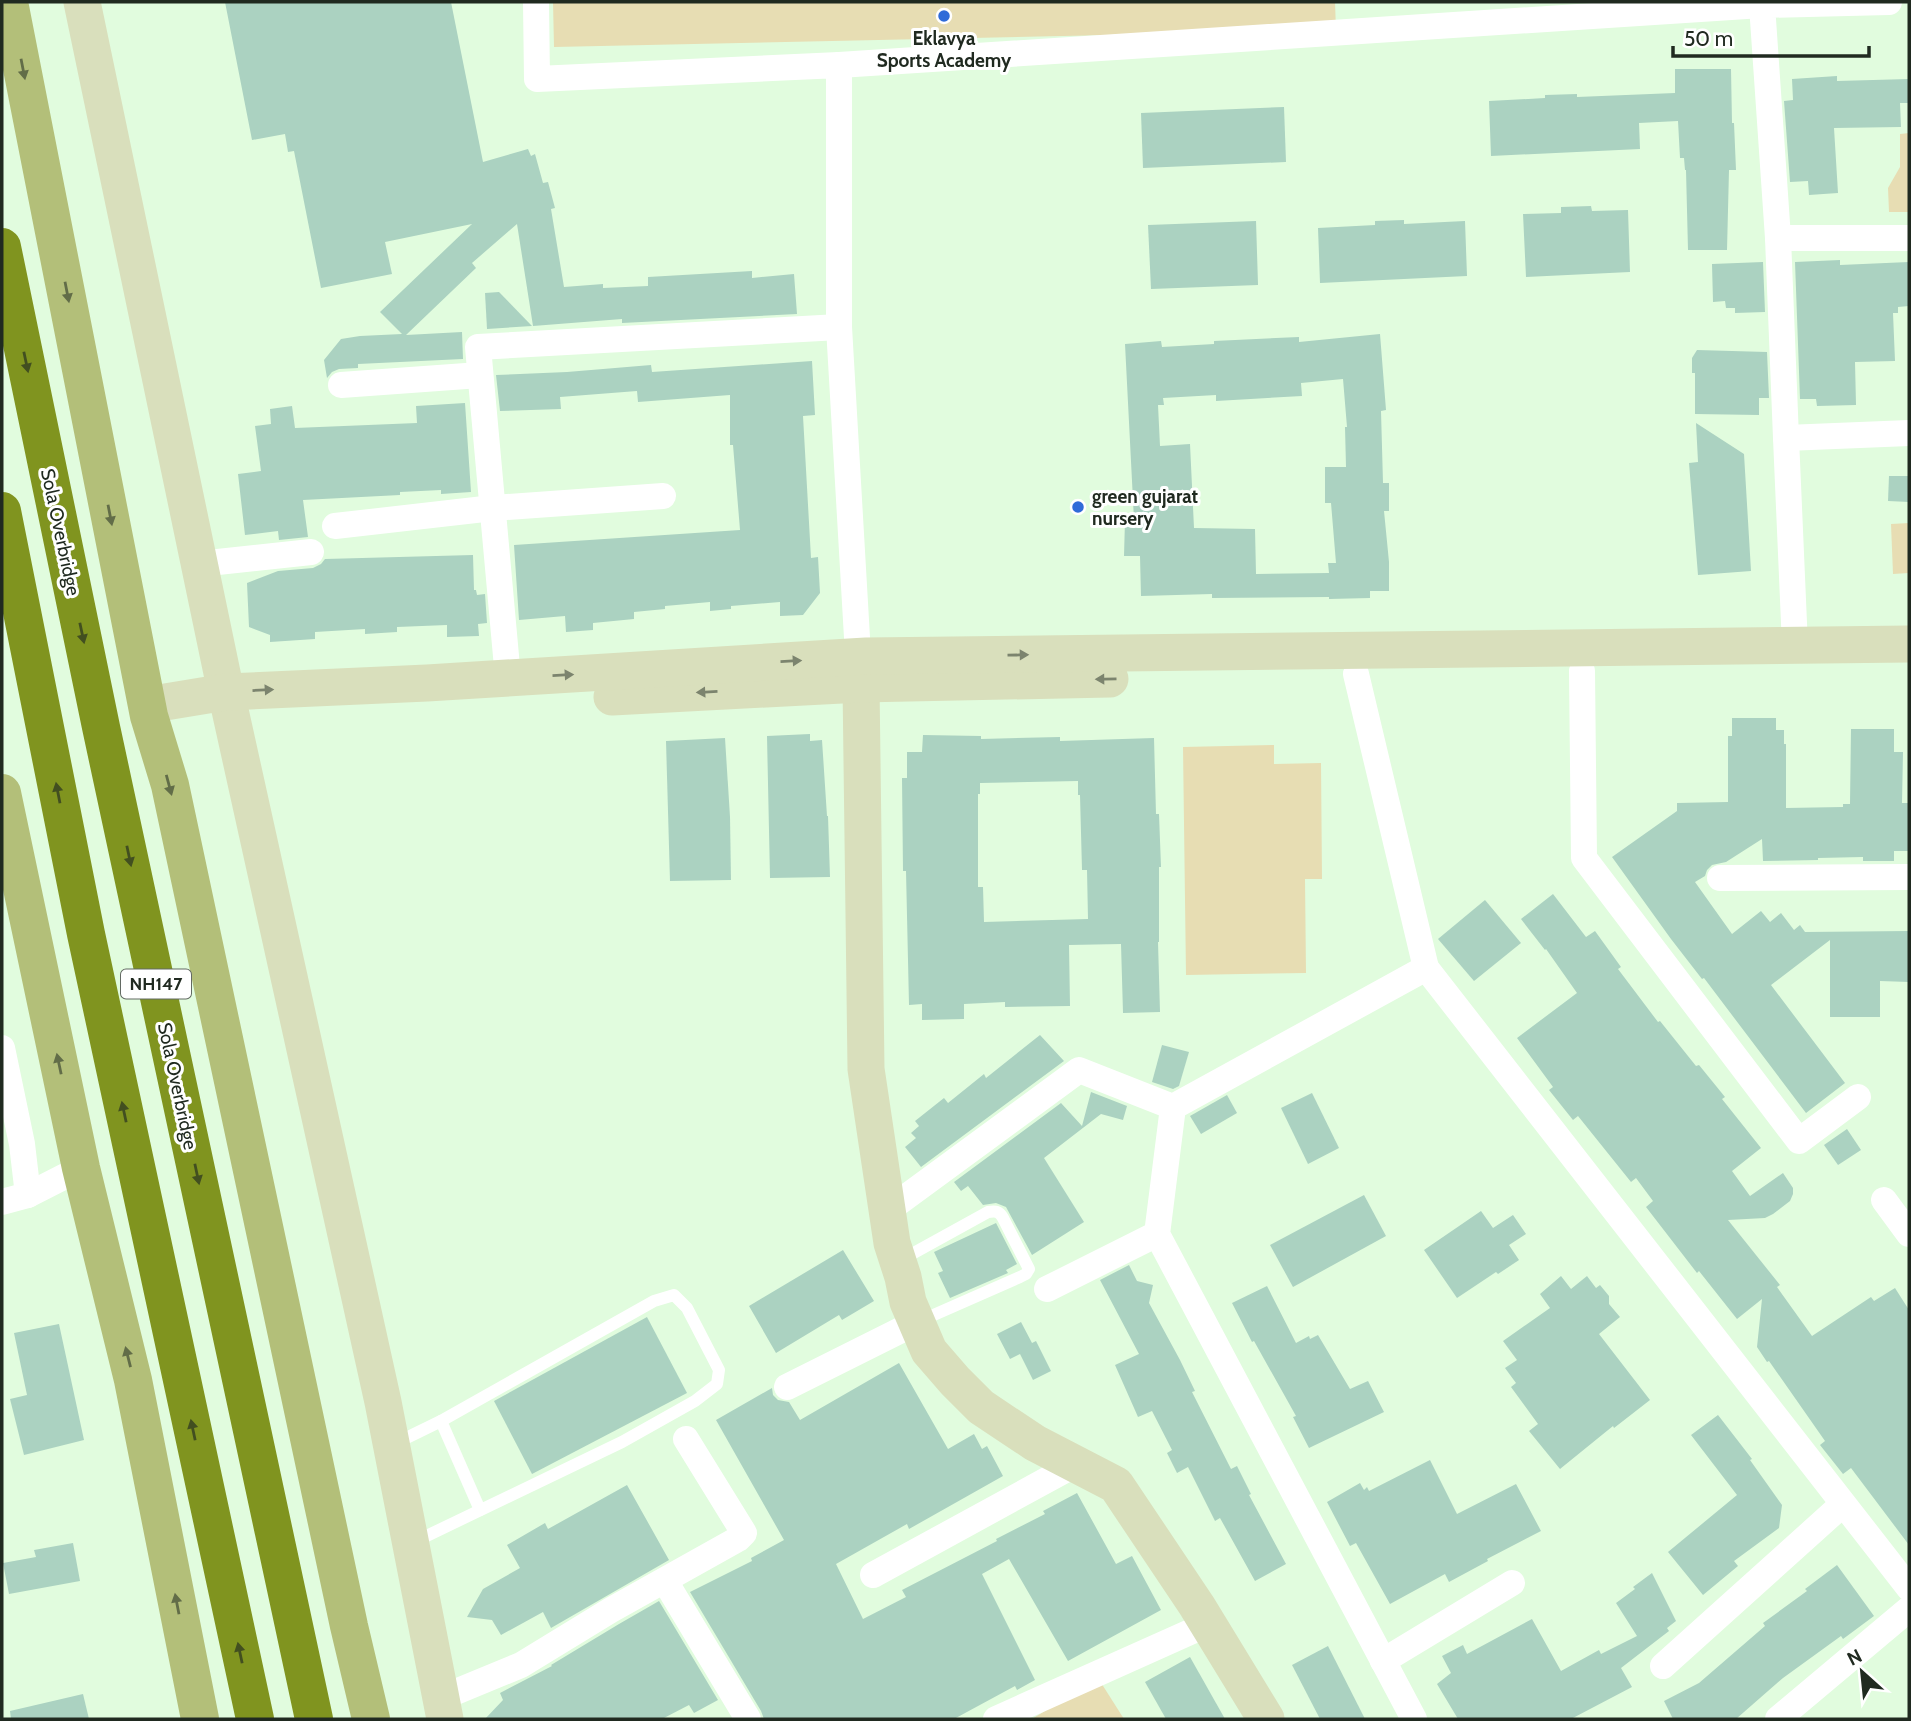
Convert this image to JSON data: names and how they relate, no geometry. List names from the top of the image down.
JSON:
{
  "streets": {
    "highway": ["Sola Overbridge", "NH147"]
  },
  "places": ["Eklavya Sports Academy", "green gujarat nursery"],
  "scale_bar": "50 m",
  "north": "top left"
}
